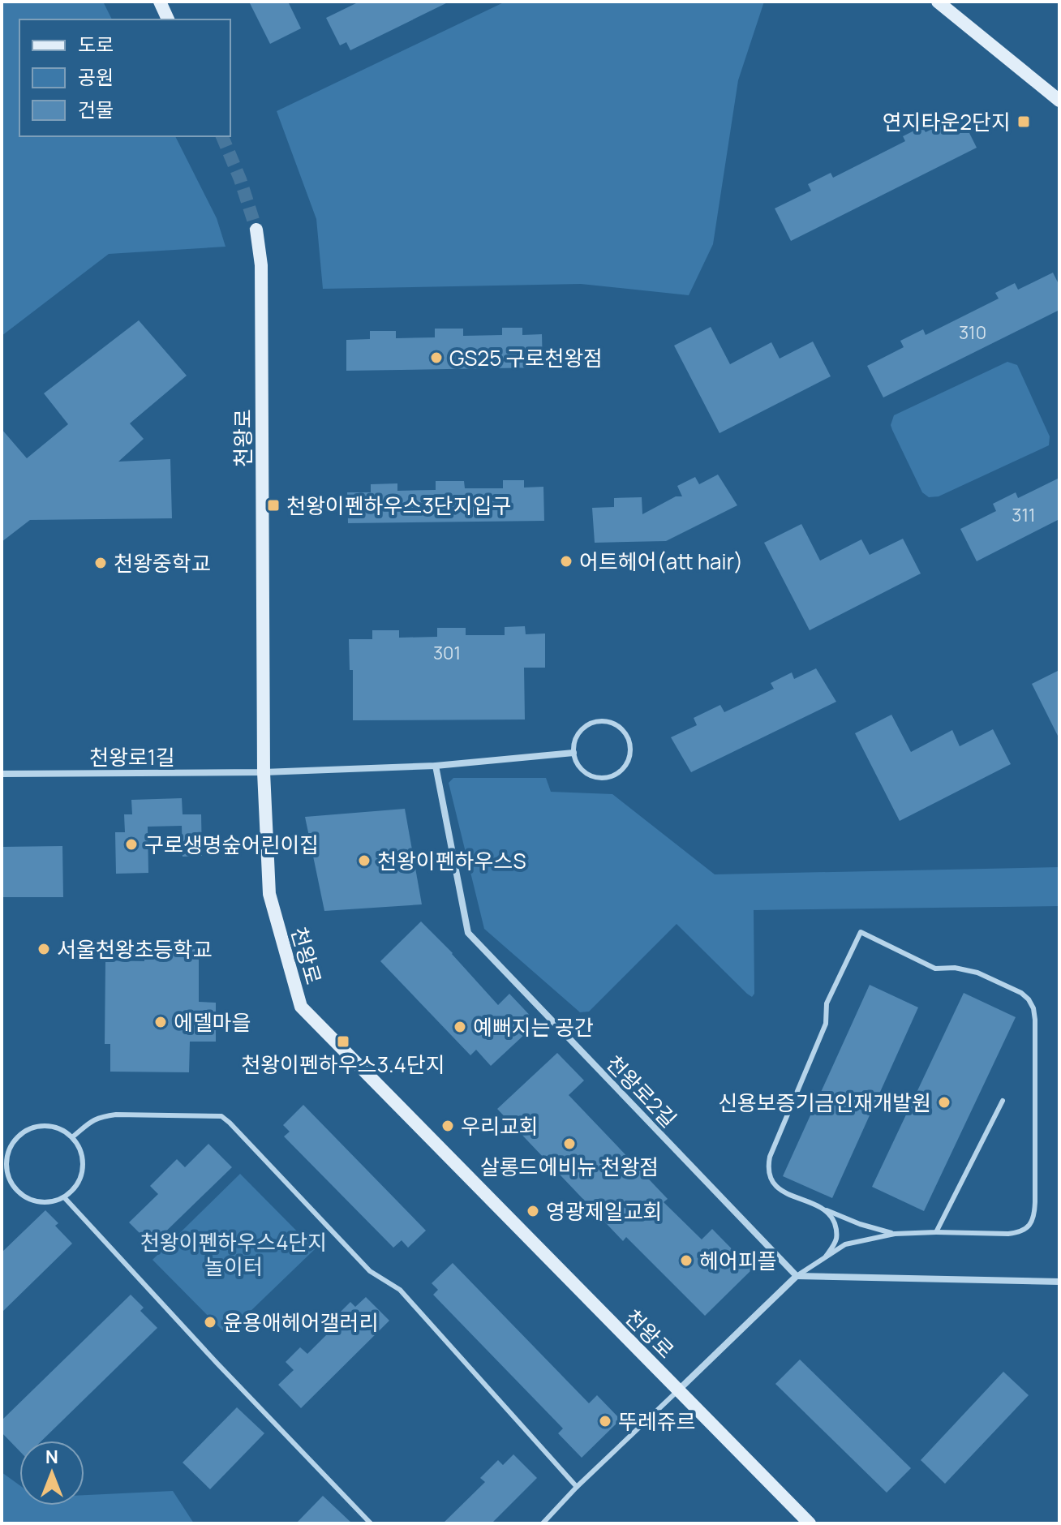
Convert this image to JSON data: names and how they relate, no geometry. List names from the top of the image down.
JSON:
{
  "streets": {
    "street": ["천왕로", "천왕로1길", "천왕로2길"]
  },
  "crossings": [
    ["천왕로", "천왕로1길"]
  ],
  "parks": ["천왕이펜하우스4단지 놀이터"],
  "places": {
    "transit": ["연지타운2단지", "천왕이펜하우스3단지입구", "천왕이펜하우스3.4단지"],
    "other": [
      "GS25 구로천왕점",
      "어트헤어(att hair)",
      "천왕중학교",
      "구로생명숲어린이집",
      "천왕이펜하우스S",
      "서울천왕초등학교",
      "에델마을",
      "예뻐지는 공간",
      "신용보증기금인재개발원",
      "우리교회",
      "살롱드에비뉴 천왕점",
      "영광제일교회",
      "헤어피플",
      "윤용애헤어갤러리",
      "뚜레쥬르"
    ]
  },
  "house_numbers": ["310", "311", "301"],
  "legend": ["도로", "공원", "건물"],
  "north": "top"
}
